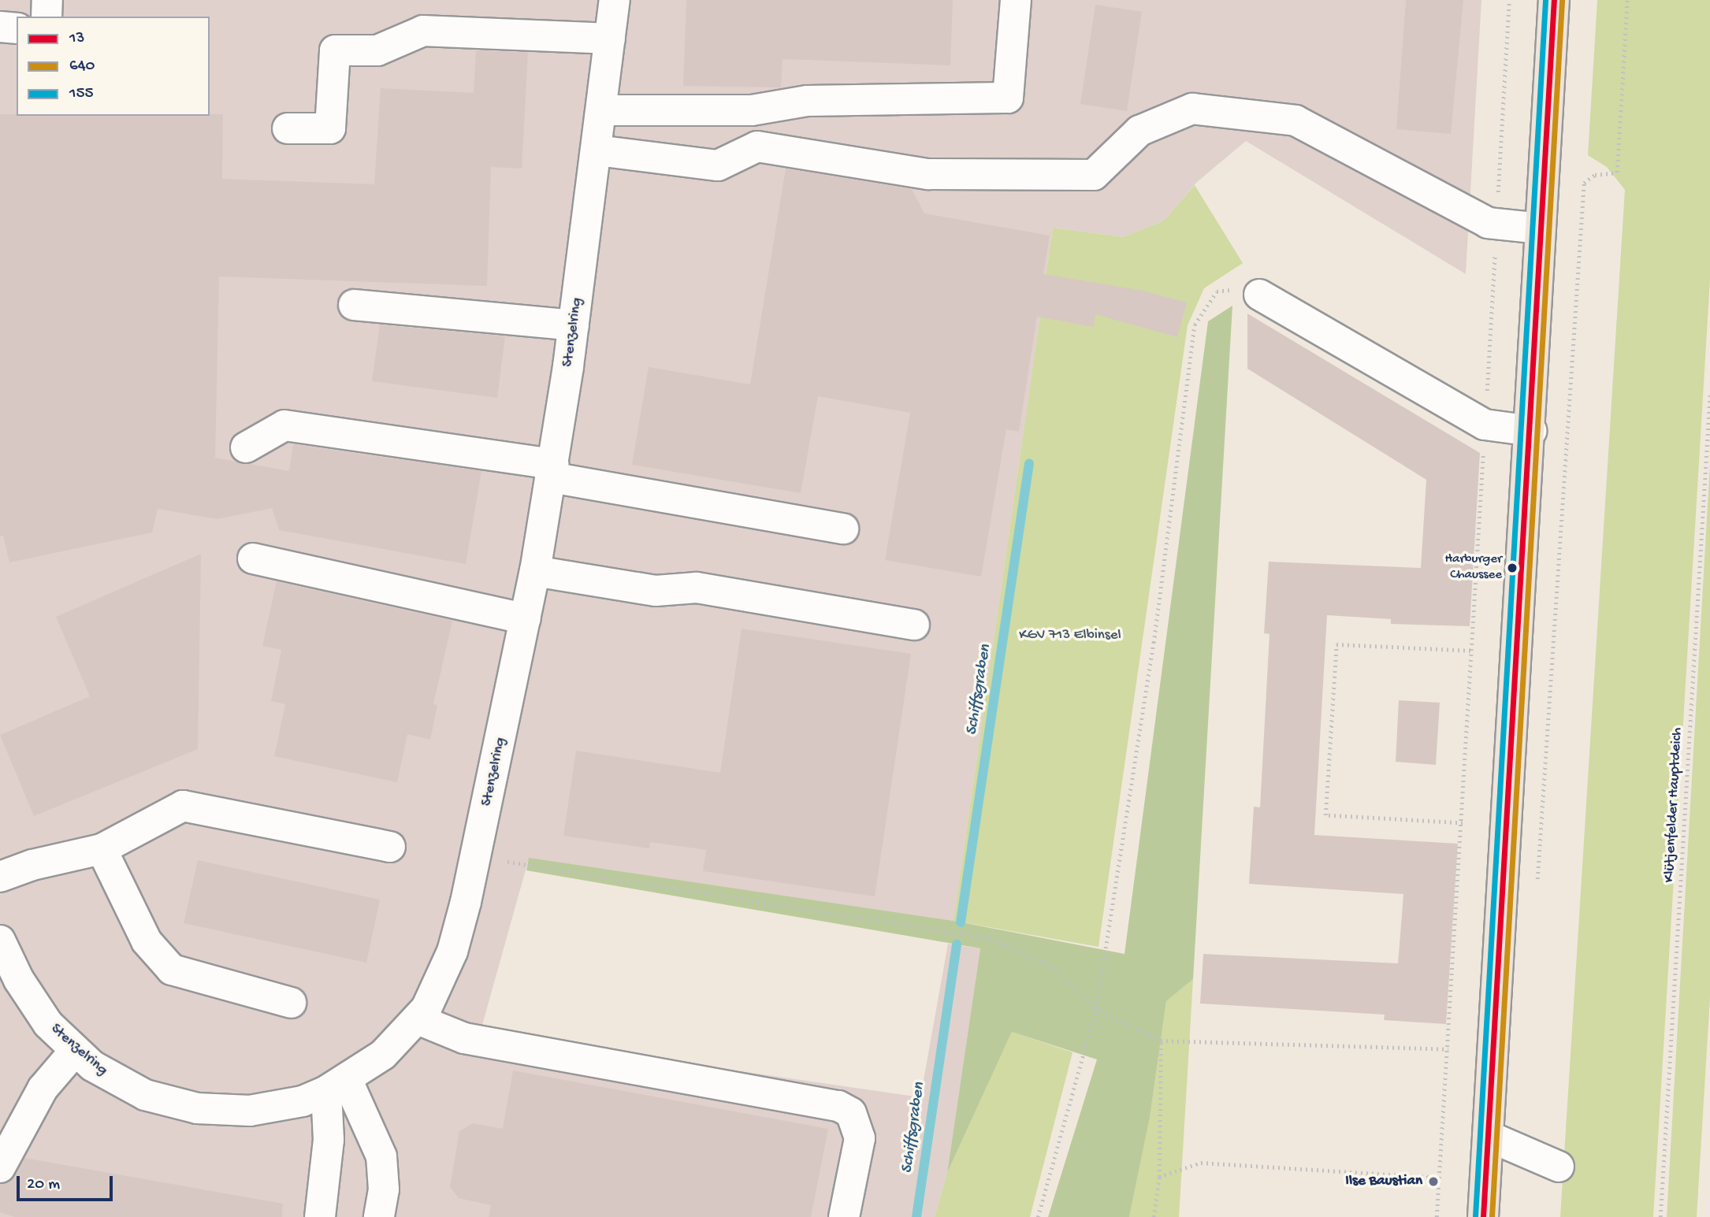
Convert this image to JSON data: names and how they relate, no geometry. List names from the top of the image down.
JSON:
{
  "streets": {
    "street": ["Stenzelring"],
    "path": ["Klütjenfelder Hauptdeich"]
  },
  "water": ["Schiffsgraben"],
  "parks": ["KGV 713 Elbinsel"],
  "places": ["Harburger Chaussee", "Ilse Baustian"],
  "lines": ["transit line 13", "transit line 155", "transit line 640"],
  "legend": ["13", "640", "155"],
  "scale_bar": "20 m"
}
